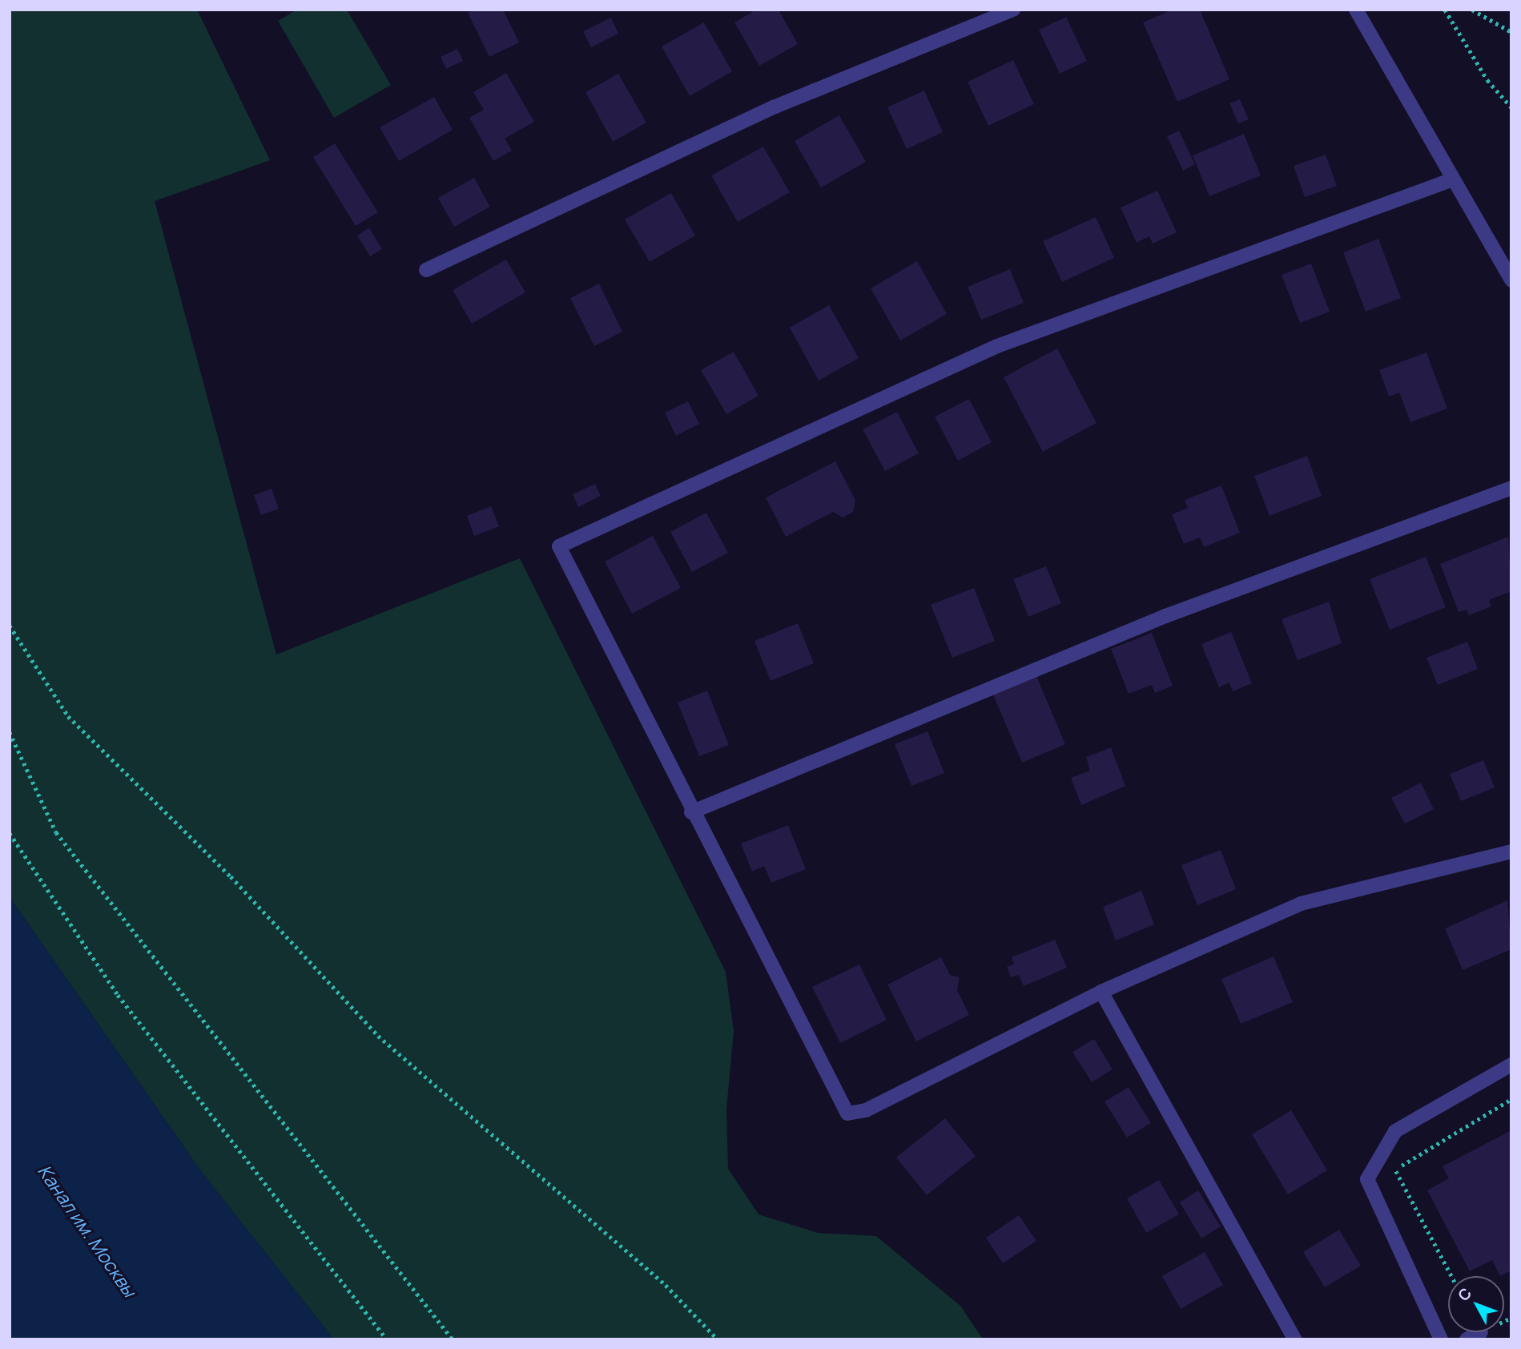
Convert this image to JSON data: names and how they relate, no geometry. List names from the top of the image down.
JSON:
{
  "water": ["Канал им. Москвы"],
  "north": "top left"
}
